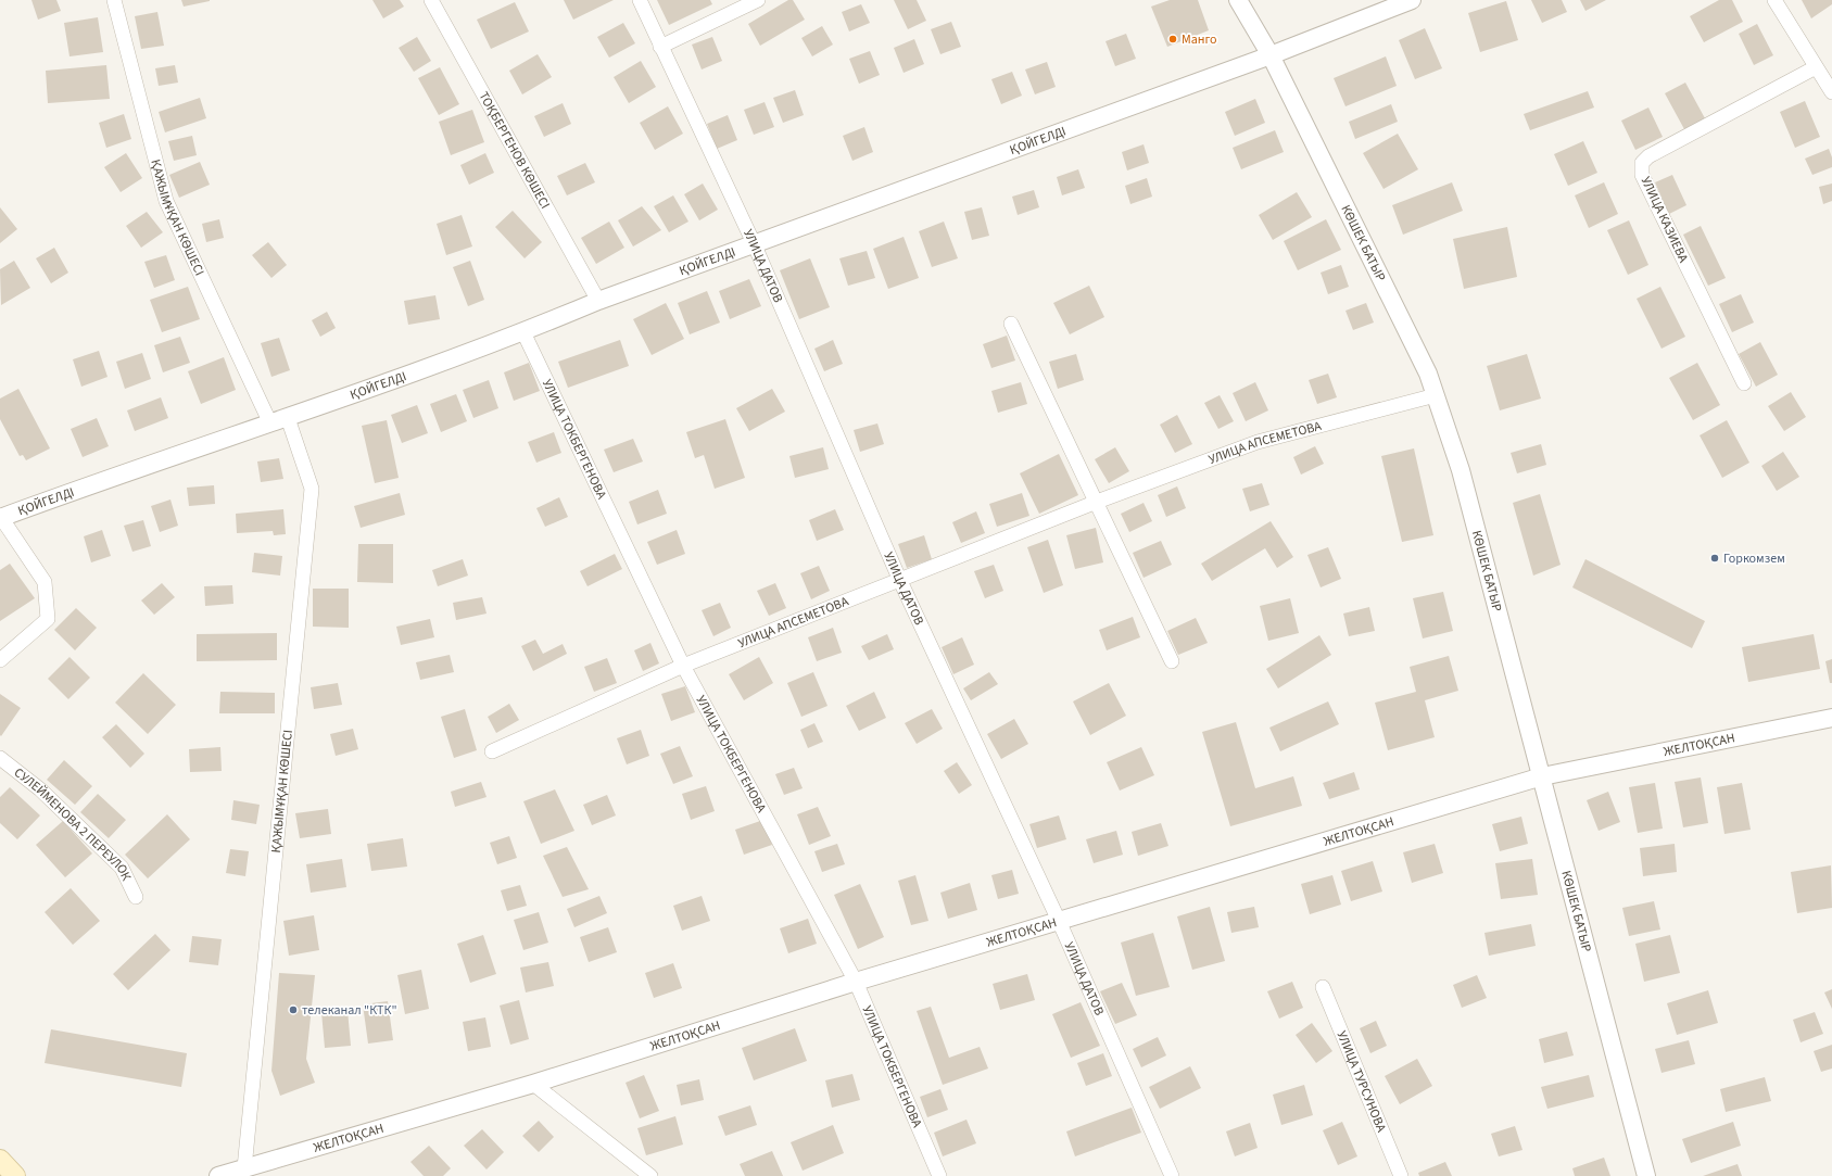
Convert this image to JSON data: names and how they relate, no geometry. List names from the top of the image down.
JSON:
{
  "streets": {
    "street": [
      "ҚОЙГЕЛДІ",
      "ТОҚБЕРГЕНОВ КӨШЕСІ",
      "ҚАЖЫМҰҚАН КӨШЕСІ",
      "УЛИЦА КАЗИЕВА",
      "КӨШЕК БАТЫР",
      "УЛИЦА ДАТОВ",
      "УЛИЦА ТОКБЕРГЕНОВА",
      "УЛИЦА АПСЕМЕТОВА",
      "ЖЕЛТОҚСАН",
      "СУЛЕЙМЕНОВА 2 ПЕРЕУЛОК",
      "УЛИЦА ТУРСУНОВА"
    ]
  },
  "crossings": [
    ["ҚОЙГЕЛДІ", "ТОҚБЕРГЕНОВ КӨШЕСІ"],
    ["ҚОЙГЕЛДІ", "ҚАЖЫМҰҚАН КӨШЕСІ"],
    ["ҚОЙГЕЛДІ", "КӨШЕК БАТЫР"],
    ["ҚОЙГЕЛДІ", "УЛИЦА ДАТОВ"],
    ["ҚОЙГЕЛДІ", "УЛИЦА ТОКБЕРГЕНОВА"],
    ["ҚАЖЫМҰҚАН КӨШЕСІ", "ЖЕЛТОҚСАН"],
    ["КӨШЕК БАТЫР", "УЛИЦА АПСЕМЕТОВА"],
    ["КӨШЕК БАТЫР", "ЖЕЛТОҚСАН"],
    ["УЛИЦА ДАТОВ", "УЛИЦА АПСЕМЕТОВА"],
    ["УЛИЦА ДАТОВ", "ЖЕЛТОҚСАН"],
    ["УЛИЦА ТОКБЕРГЕНОВА", "УЛИЦА АПСЕМЕТОВА"],
    ["УЛИЦА ТОКБЕРГЕНОВА", "ЖЕЛТОҚСАН"]
  ],
  "places": ["Манго", "Горкомзем", "телеканал \"КТК\""]
}
